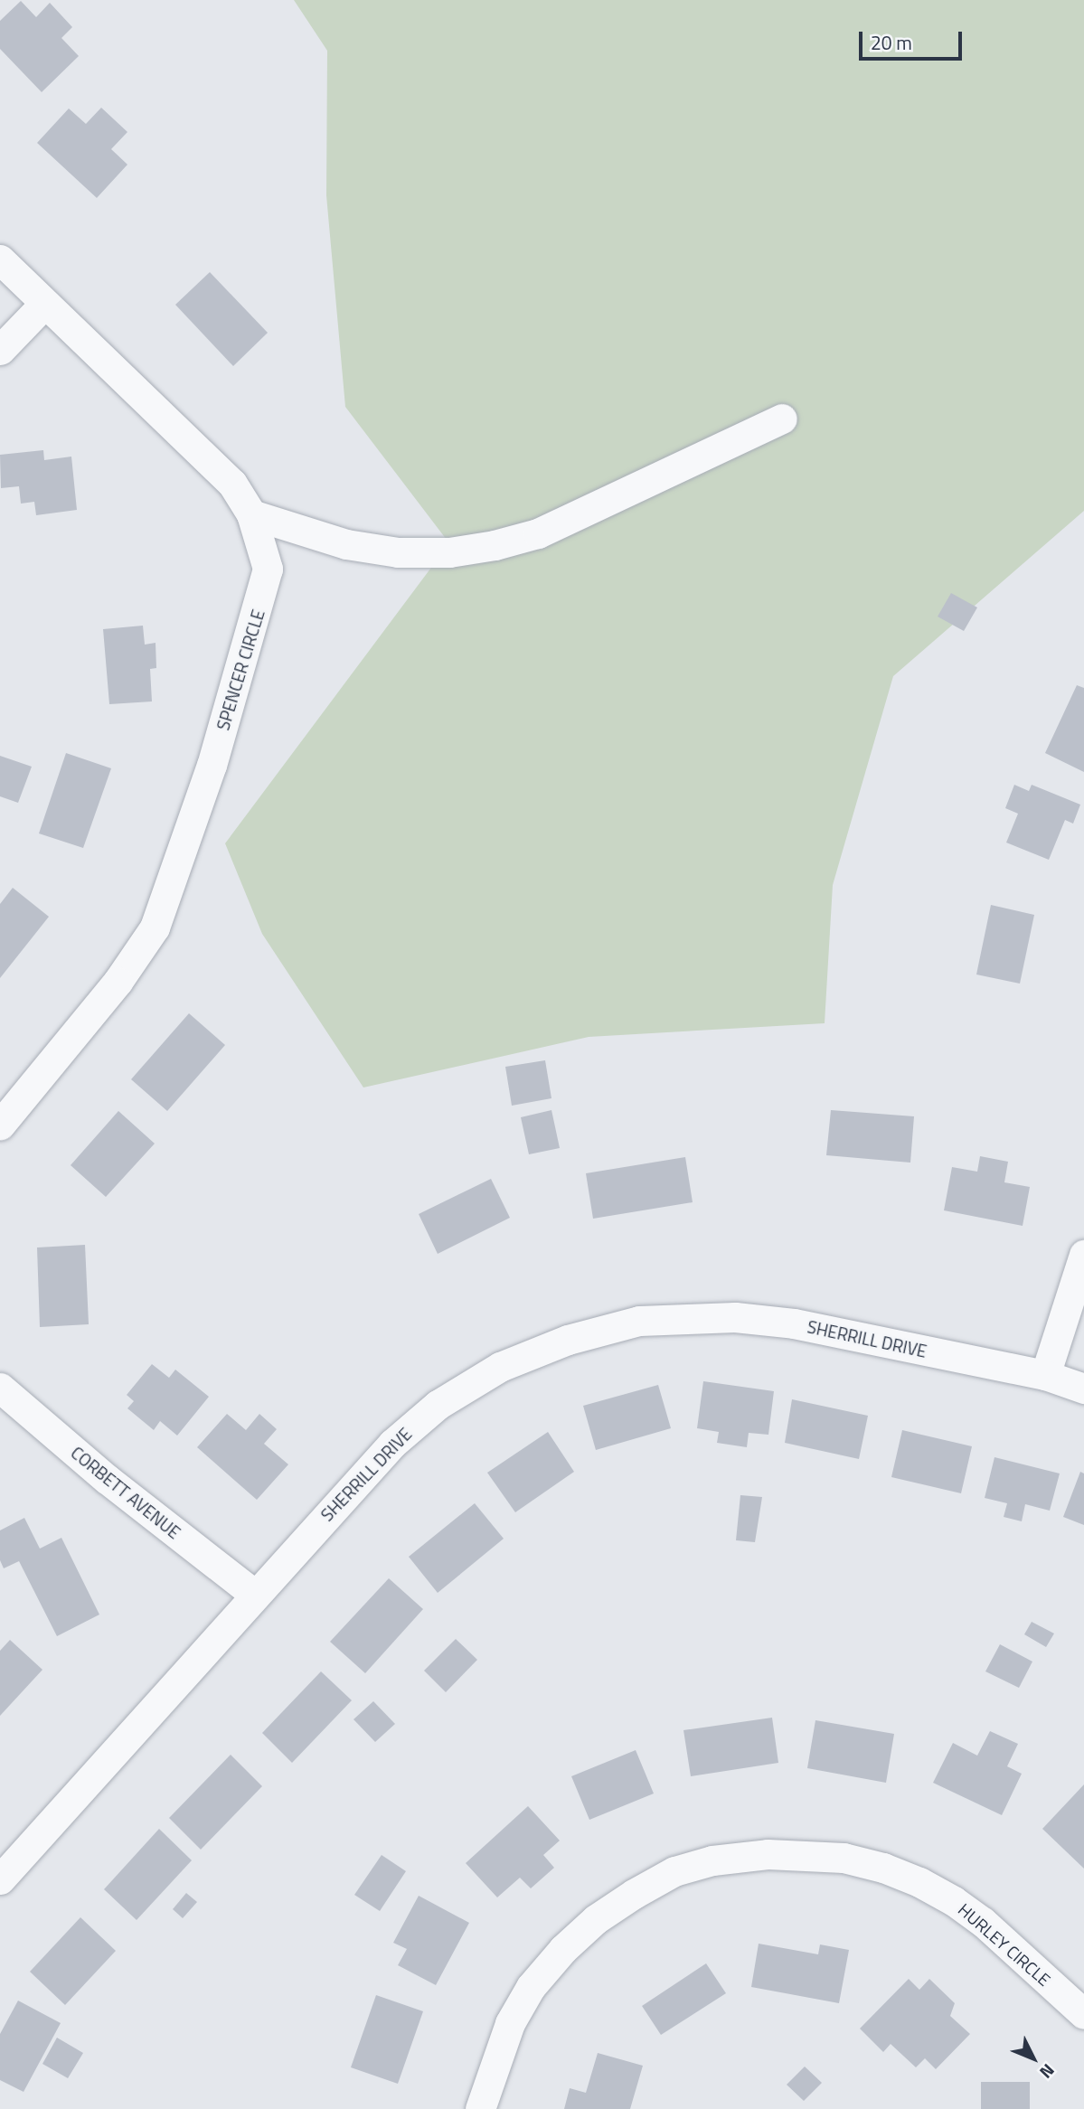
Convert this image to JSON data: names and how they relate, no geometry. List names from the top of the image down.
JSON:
{
  "streets": {
    "street": [
      "SPENCER CIRCLE",
      "SHERRILL DRIVE",
      "CORBETT AVENUE",
      "HURLEY CIRCLE"
    ]
  },
  "crossings": [
    ["SHERRILL DRIVE", "CORBETT AVENUE"]
  ],
  "scale_bar": "20 m",
  "north": "bottom right"
}
